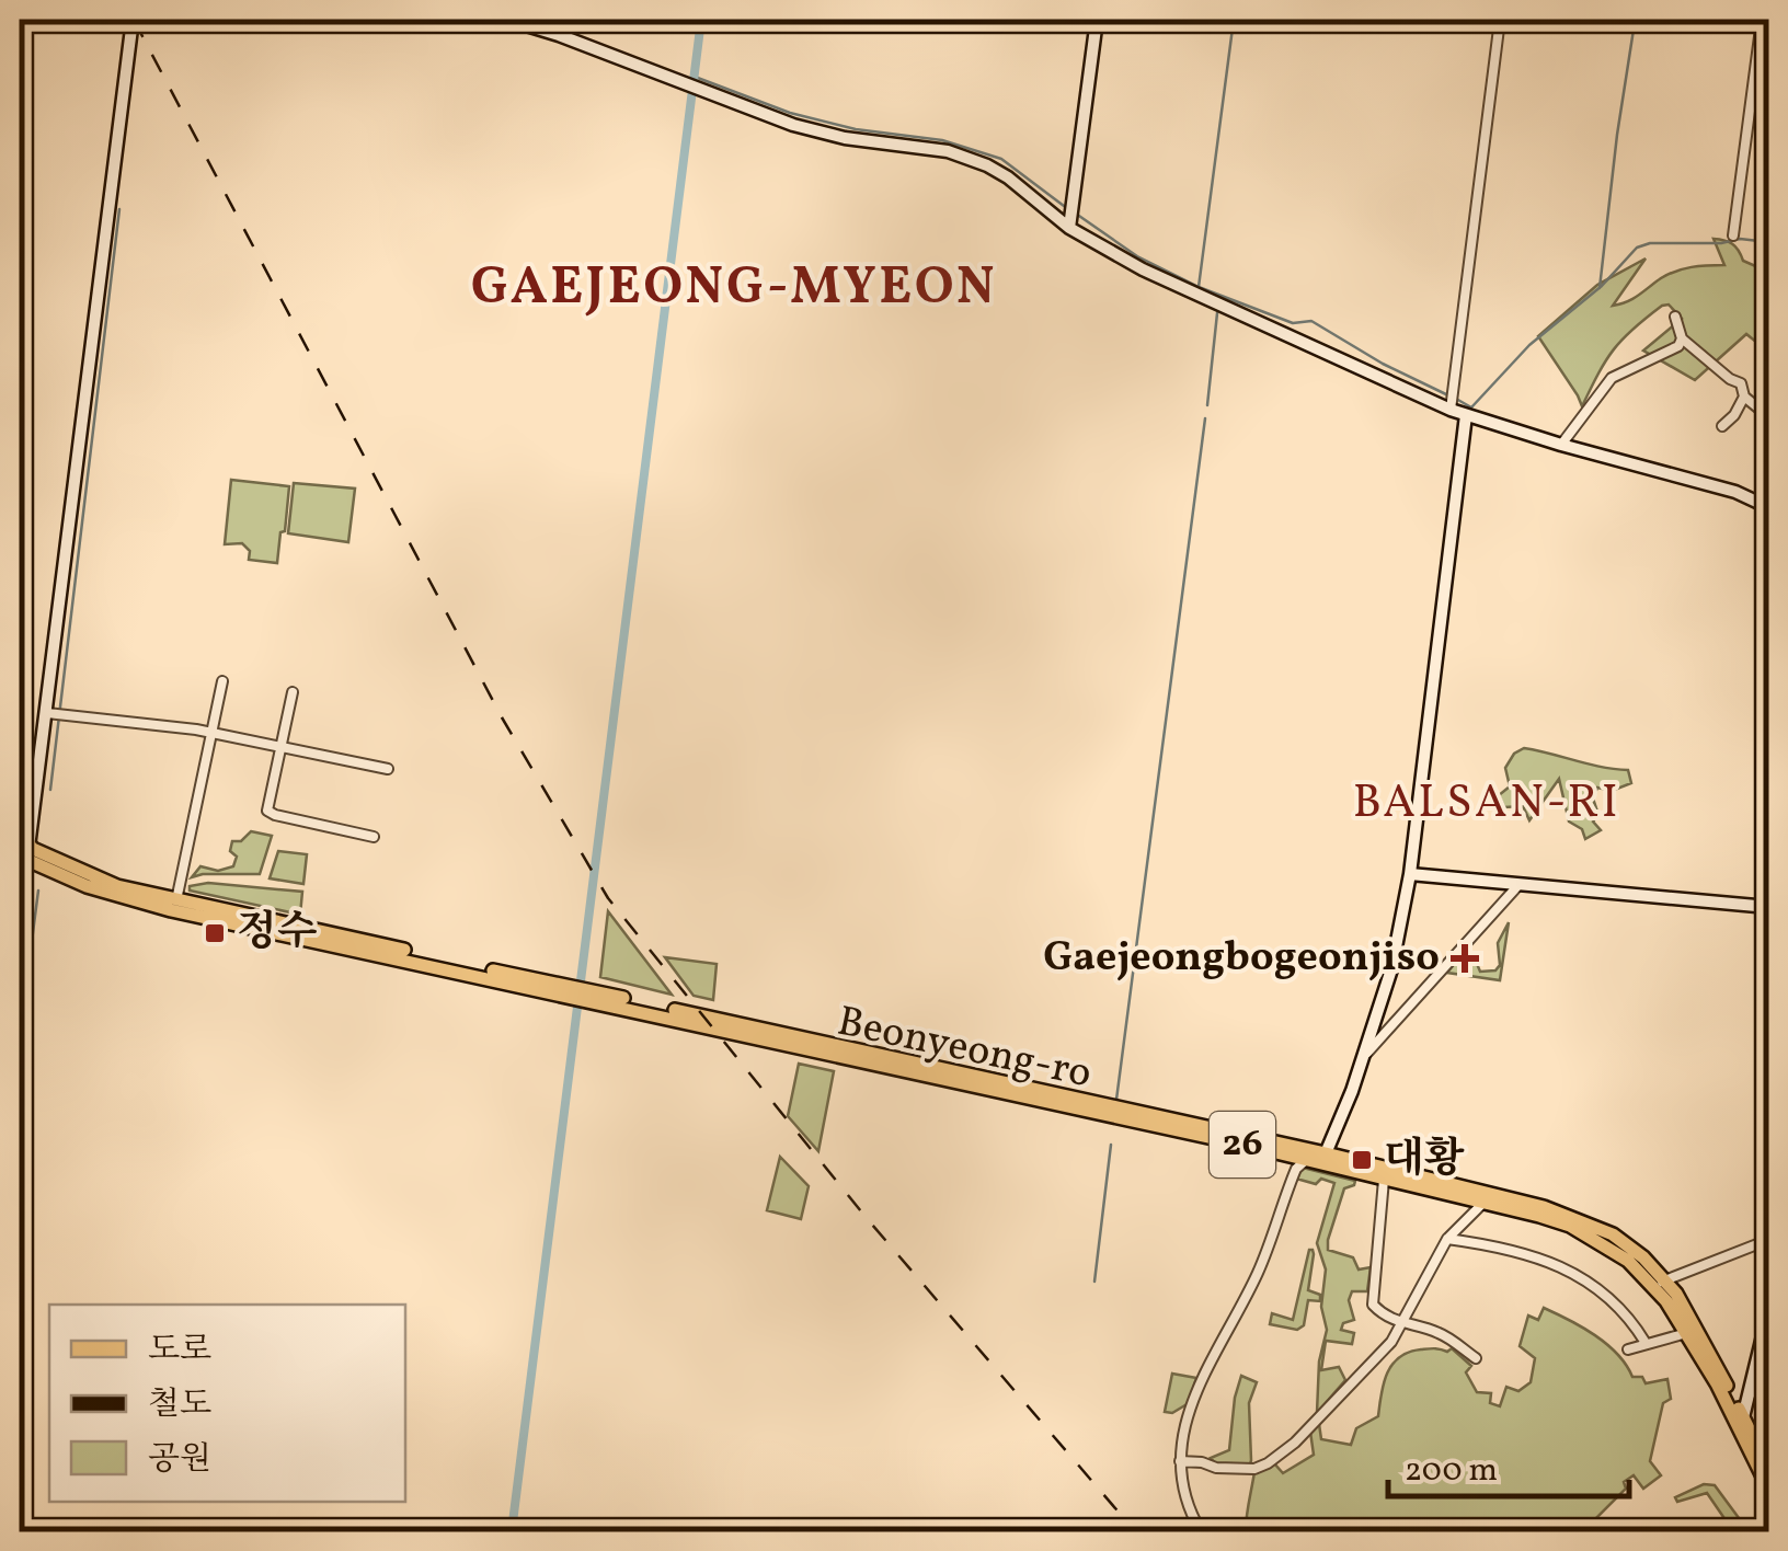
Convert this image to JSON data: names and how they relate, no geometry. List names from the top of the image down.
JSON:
{
  "streets": {
    "main road": ["Beonyeong-ro", "26"]
  },
  "districts": ["GAEJEONG-MYEON", "BALSAN-RI"],
  "places": {
    "transit": ["정수", "대황"],
    "health": ["Gaejeongbogeonjiso"]
  },
  "legend": ["도로", "철도", "공원"],
  "scale_bar": "200 m"
}
